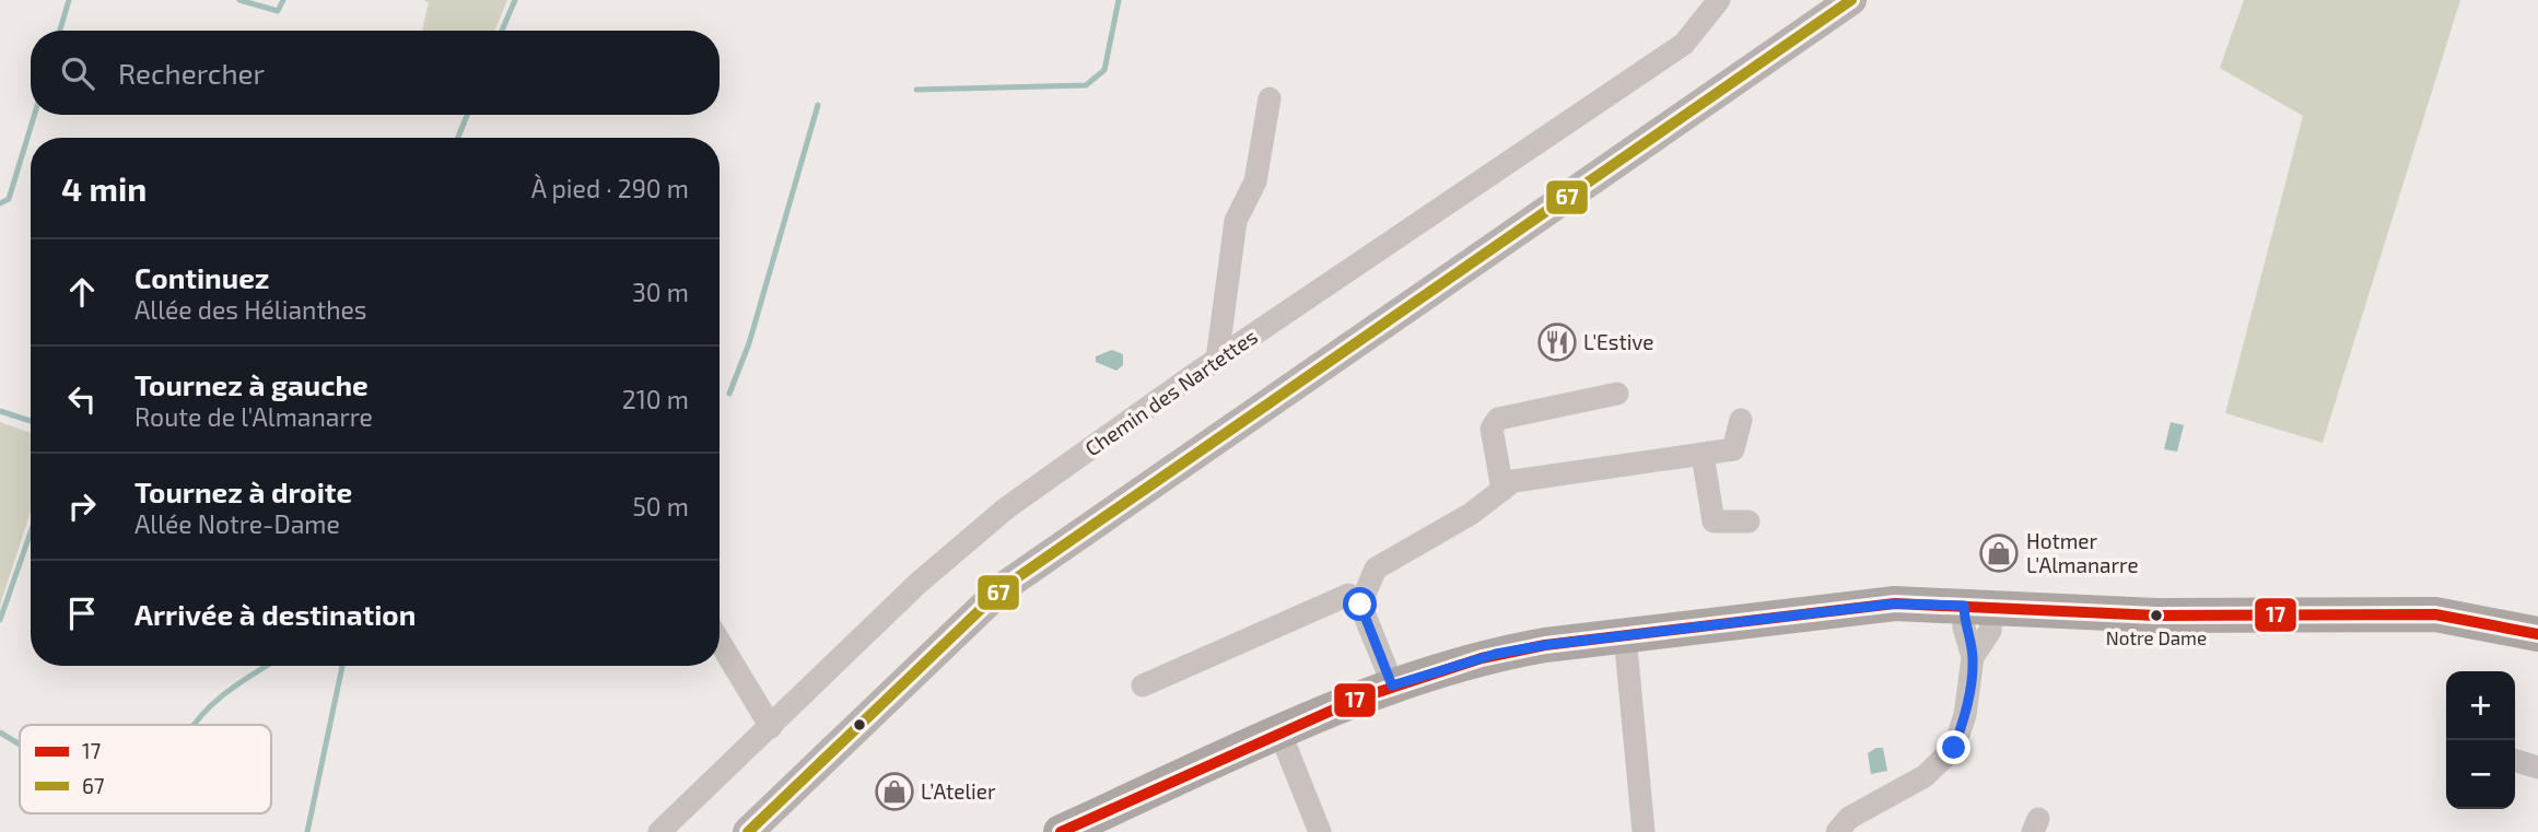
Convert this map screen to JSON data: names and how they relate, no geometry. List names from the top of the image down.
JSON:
{
  "streets": {
    "street": ["Chemin des Nartettes"]
  },
  "places": {
    "restaurant": ["L'Estive"],
    "shop": ["Hotmer L'Almanarre", "L’Atelier"],
    "other": ["Notre Dame"]
  },
  "lines": ["transit line 67", "transit line 17"],
  "legend": ["17", "67"],
  "page": {
    "search": "Rechercher",
    "heading": ["4 min", "À pied · 290 m"],
    "list": [
      ["Continuez", "Allée des Hélianthes", "30 m"],
      ["Tournez à gauche", "Route de l'Almanarre", "210 m"],
      ["Tournez à droite", "Allée Notre-Dame", "50 m"],
      "Arrivée à destination"
    ],
    "map_buttons": ["+", "−"]
  }
}
